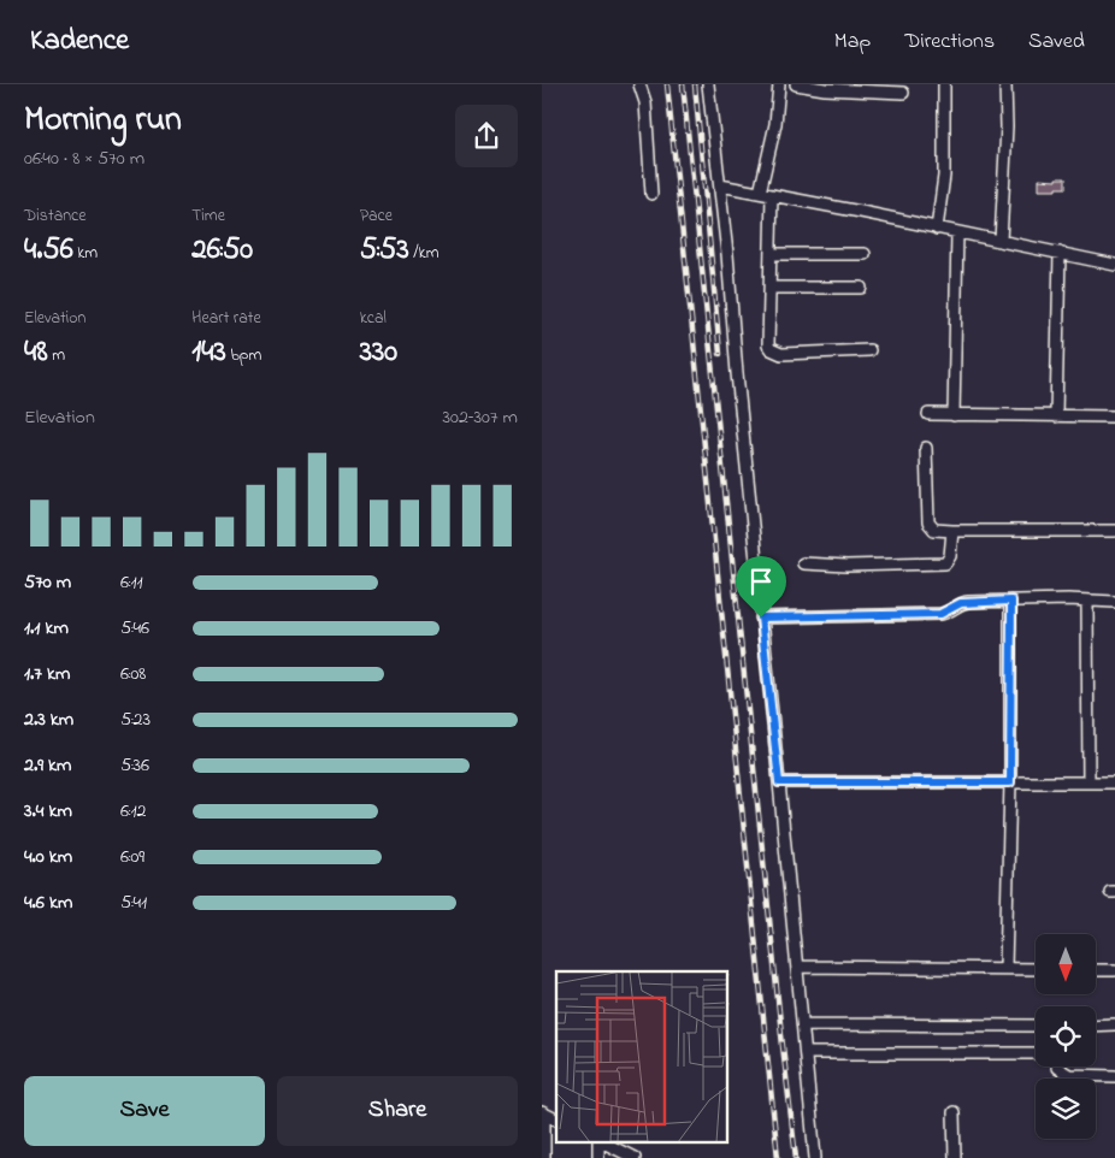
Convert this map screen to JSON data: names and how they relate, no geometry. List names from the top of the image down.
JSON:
{
  "north": "bottom",
  "page": {
    "header": "Kadence",
    "nav": ["Map", "Directions", "Saved"],
    "heading": ["Morning run", "06:40 · 8 × 570 m"],
    "stats": [
      ["Distance", "4.56 km"],
      ["Time", "26:50"],
      ["Pace", "5:53 /km"],
      ["Elevation", "48 m"],
      ["Heart rate", "143 bpm"],
      ["kcal", "330"]
    ],
    "chart": ["Elevation", "302–307 m"],
    "list": [
      {
        "name": "570 m",
        "note": "6:11"
      },
      {
        "name": "1.1 km",
        "note": "5:46"
      },
      {
        "name": "1.7 km",
        "note": "6:08"
      },
      {
        "name": "2.3 km",
        "note": "5:23"
      },
      {
        "name": "2.9 km",
        "note": "5:36"
      },
      {
        "name": "3.4 km",
        "note": "6:12"
      },
      {
        "name": "4.0 km",
        "note": "6:09"
      },
      {
        "name": "4.6 km",
        "note": "5:41"
      }
    ],
    "buttons": ["Save", "Share"]
  }
}
